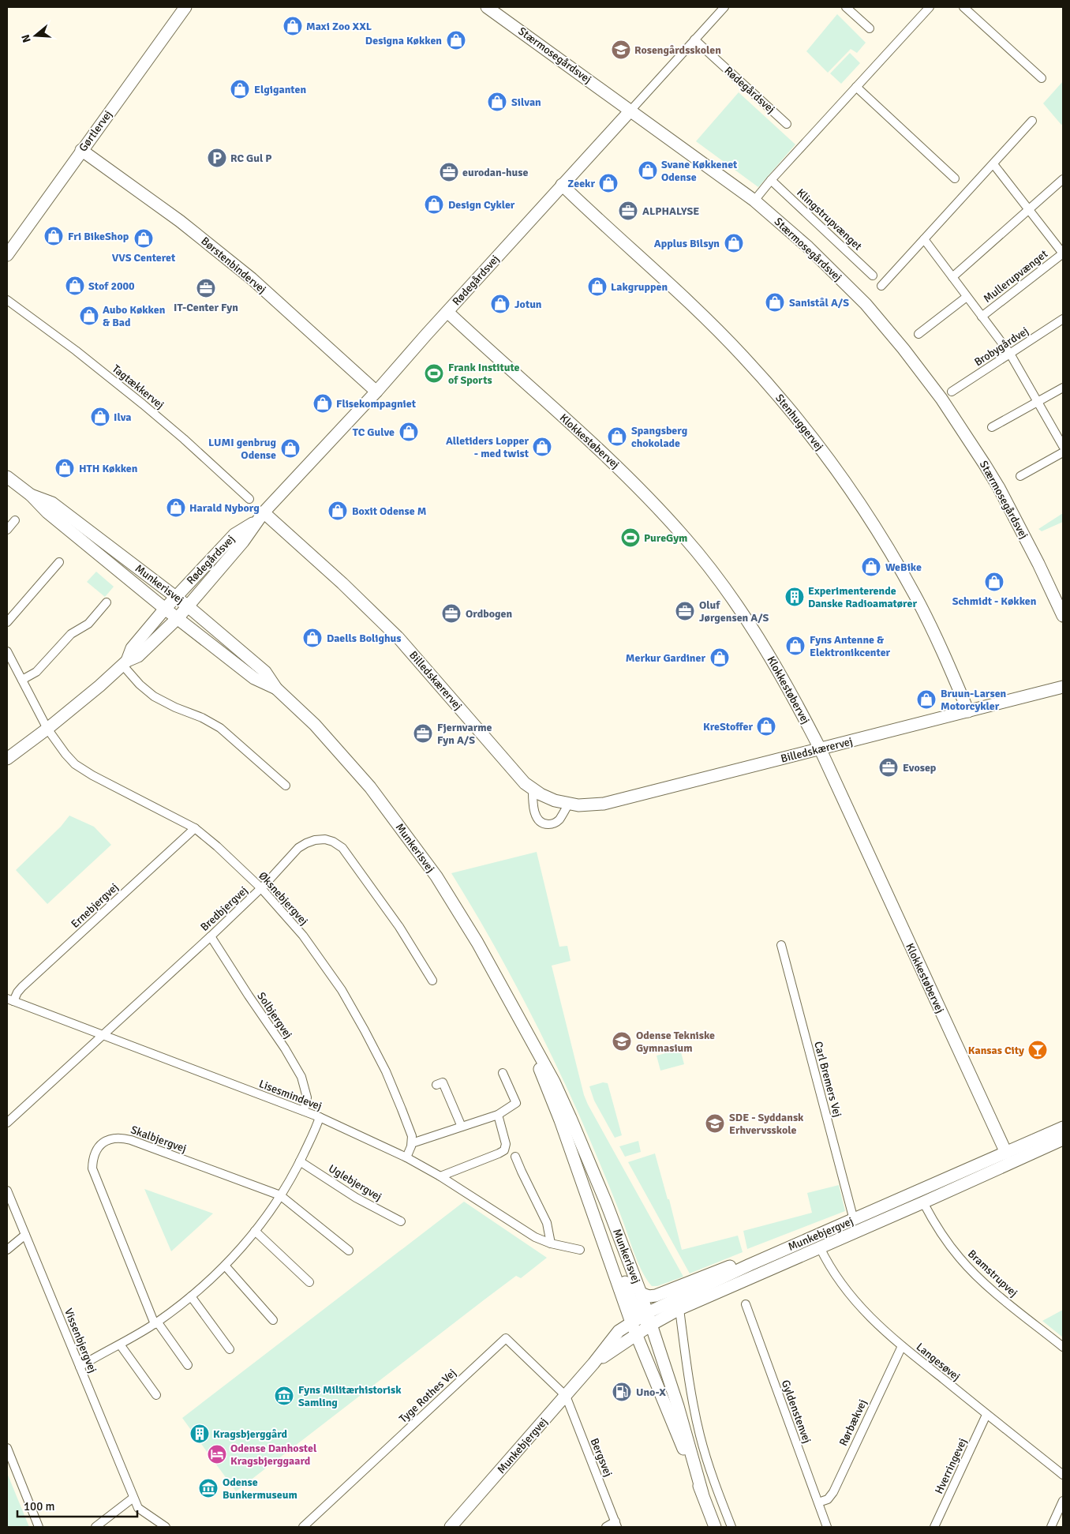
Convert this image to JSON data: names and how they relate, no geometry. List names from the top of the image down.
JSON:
{
  "streets": {
    "street": [
      "Stærmosegårdsvej",
      "Rødegårdsvej",
      "Gørtlervej",
      "Klingstrupvænget",
      "Børstenbindervej",
      "Mullerupvænget",
      "Brobygårdvej",
      "Tagtækkervej",
      "Stenhuggervej",
      "Klokkestøbervej",
      "Munkerisvej",
      "Billedskærervej",
      "Øksnebjergvej",
      "Ernebjergvej",
      "Bredbjergvej",
      "Solbjergvej",
      "Carl Bremers Vej",
      "Lisesmindevej",
      "Skalbjergvej",
      "Uglebjergvej",
      "Munkebjergvej",
      "Bramstrupvej",
      "Vissenbjergvej",
      "Langesøvej",
      "Tyge Rothes Vej",
      "Gyldenstenvej",
      "Rørbækvej",
      "Bergsvej",
      "Hverringevej"
    ]
  },
  "crossings": [
    ["Stærmosegårdsvej", "Rødegårdsvej"],
    ["Rødegårdsvej", "Børstenbindervej"],
    ["Rødegårdsvej", "Stenhuggervej"],
    ["Rødegårdsvej", "Klokkestøbervej"],
    ["Rødegårdsvej", "Munkerisvej"],
    ["Rødegårdsvej", "Billedskærervej"],
    ["Rødegårdsvej", "Øksnebjergvej"],
    ["Gørtlervej", "Børstenbindervej"],
    ["Mullerupvænget", "Brobygårdvej"],
    ["Stenhuggervej", "Billedskærervej"],
    ["Klokkestøbervej", "Billedskærervej"],
    ["Klokkestøbervej", "Munkebjergvej"],
    ["Munkerisvej", "Munkebjergvej"],
    ["Øksnebjergvej", "Ernebjergvej"],
    ["Øksnebjergvej", "Bredbjergvej"],
    ["Ernebjergvej", "Lisesmindevej"],
    ["Bredbjergvej", "Solbjergvej"],
    ["Bredbjergvej", "Lisesmindevej"],
    ["Solbjergvej", "Lisesmindevej"],
    ["Carl Bremers Vej", "Munkebjergvej"],
    ["Munkebjergvej", "Bramstrupvej"],
    ["Munkebjergvej", "Langesøvej"],
    ["Munkebjergvej", "Tyge Rothes Vej"],
    ["Munkebjergvej", "Bergsvej"],
    ["Langesøvej", "Rørbækvej"],
    ["Langesøvej", "Hverringevej"],
    ["Tyge Rothes Vej", "Bergsvej"],
    ["Gyldenstenvej", "Rørbækvej"]
  ],
  "places": {
    "shop": [
      "Maxi Zoo XXL",
      "Designa Køkken",
      "Elgiganten",
      "Silvan",
      "Svane Køkkenet Odense",
      "Zeekr",
      "Design Cykler",
      "Fri BikeShop",
      "VVS Centeret",
      "Applus Bilsyn",
      "Stof 2000",
      "Lakgruppen",
      "Sanistål A/S",
      "Jotun",
      "Aubo Køkken & Bad",
      "Flisekompagniet",
      "Ilva",
      "TC Gulve",
      "Spangsberg chokolade",
      "Alletiders Lopper - med twist",
      "LUMI genbrug Odense",
      "HTH Køkken",
      "Harald Nyborg",
      "Boxit Odense M",
      "WeBike",
      "Schmidt - Køkken",
      "Daells Bolighus",
      "Fyns Antenne & Elektronikcenter",
      "Merkur Gardiner",
      "Bruun-Larsen Motorcykler",
      "KreStoffer"
    ],
    "school or university": ["Rosengårdsskolen", "Odense Tekniske Gymnasium", "SDE - Syddansk Erhvervsskole"],
    "parking": ["RC Gul P"],
    "office": [
      "eurodan-huse",
      "ALPHALYSE",
      "IT-Center Fyn",
      "Oluf Jørgensen A/S",
      "Ordbogen",
      "Fjernvarme Fyn A/S",
      "Evosep"
    ],
    "sports": ["Frank Institute of Sports", "PureGym"],
    "building": ["Experimenterende Danske Radioamatører", "Kragsbjerggård"],
    "bar": ["Kansas City"],
    "fuel station": ["Uno-X"],
    "museum": ["Fyns Militærhistorisk Samling", "Odense Bunkermuseum"],
    "hotel": ["Odense Danhostel Kragsbjerggaard"]
  },
  "scale_bar": "100 m",
  "north": "left"
}
